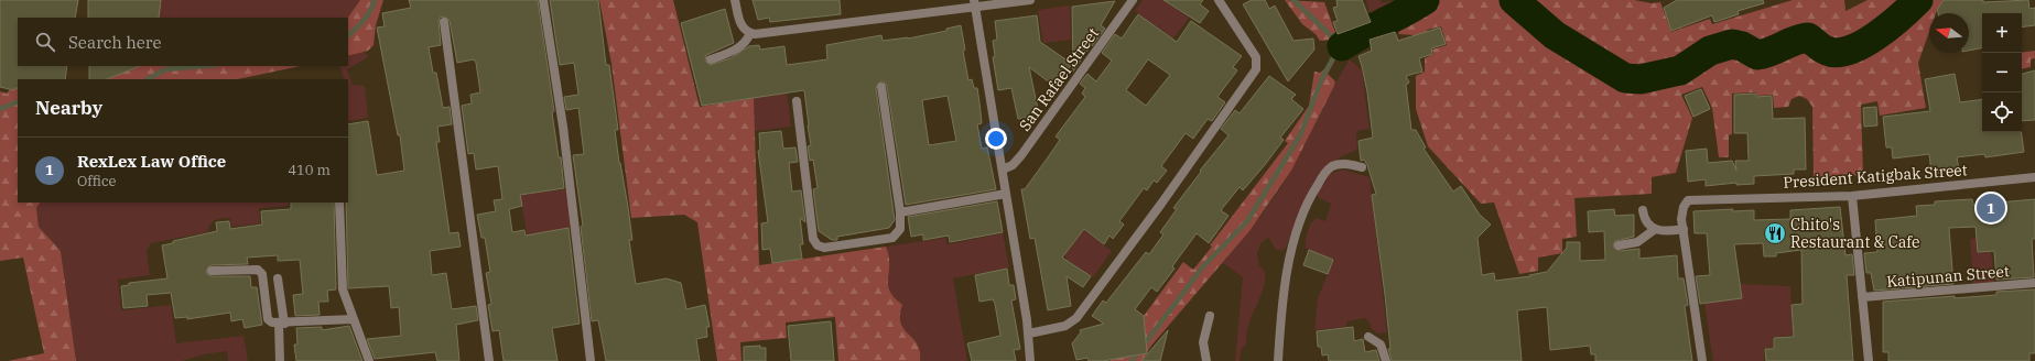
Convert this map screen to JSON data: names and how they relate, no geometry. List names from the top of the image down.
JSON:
{
  "streets": {
    "street": ["San Rafael Street", "President Katigbak Street", "Katipunan Street"]
  },
  "places": {
    "restaurant": ["Chito's Restaurant & Cafe"]
  },
  "north": "left",
  "page": {
    "map_buttons": ["+", "−"],
    "search": "Search here",
    "heading": "Nearby",
    "list": [
      {
        "mark": "1",
        "name": "RexLex Law Office",
        "note": "Office",
        "value": "410 m"
      }
    ],
    "pins": "1"
  }
}
